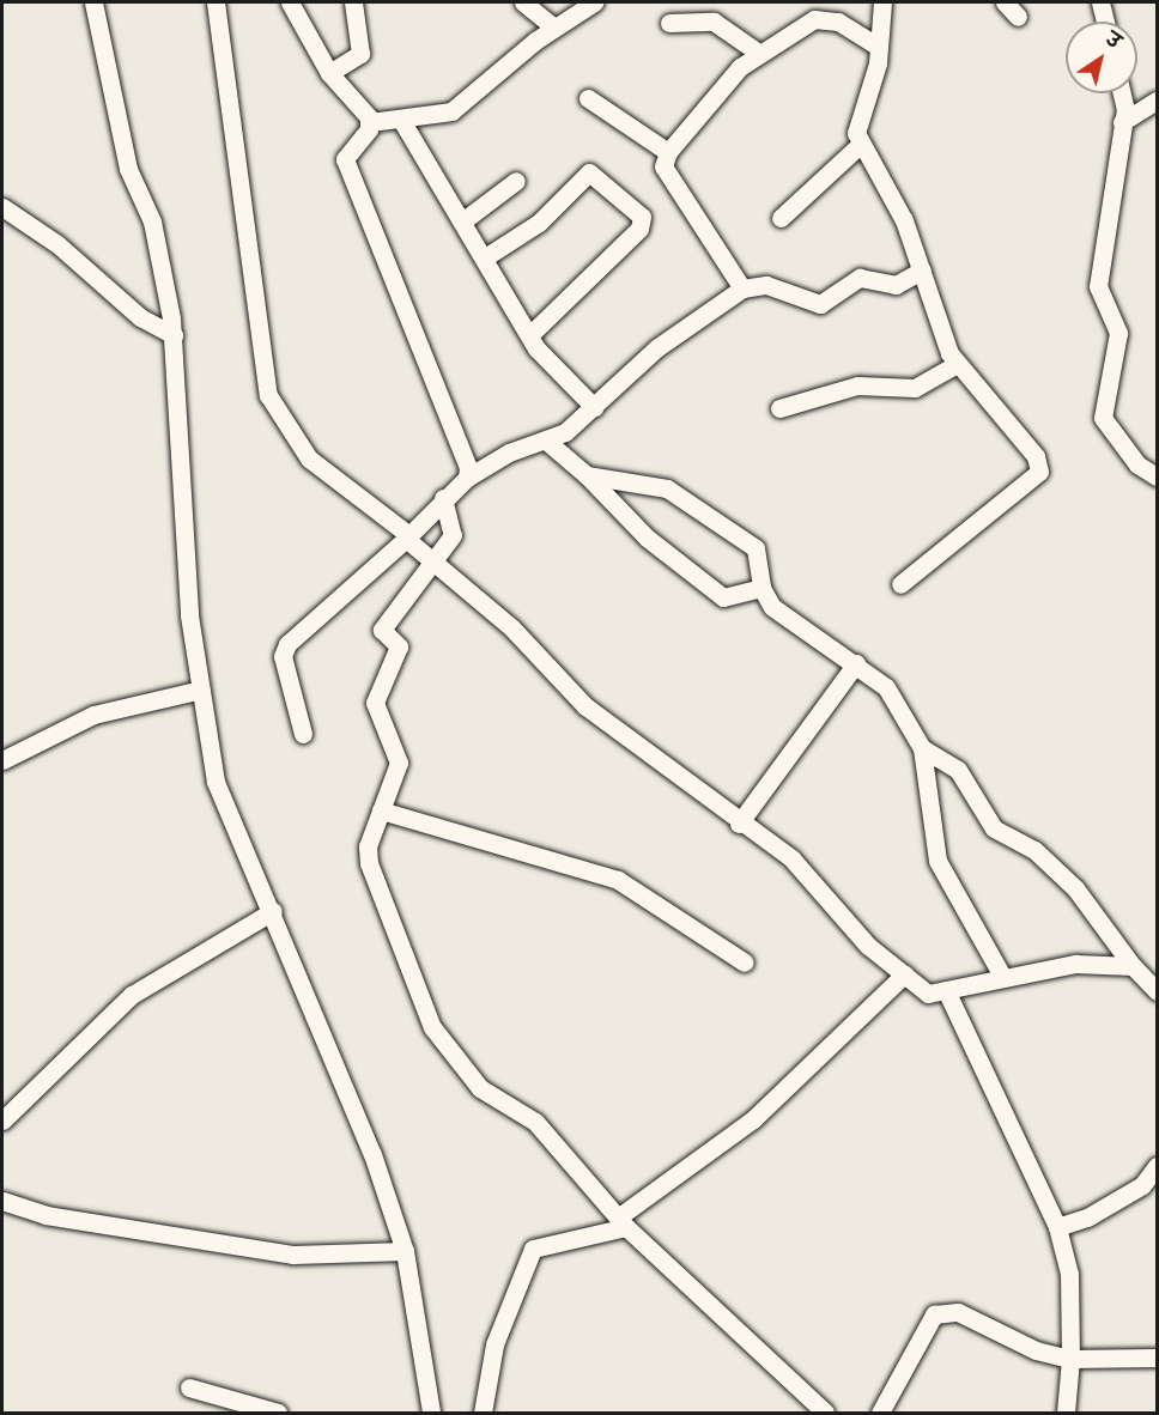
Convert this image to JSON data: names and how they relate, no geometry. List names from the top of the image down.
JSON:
{
  "north": "top right"
}
